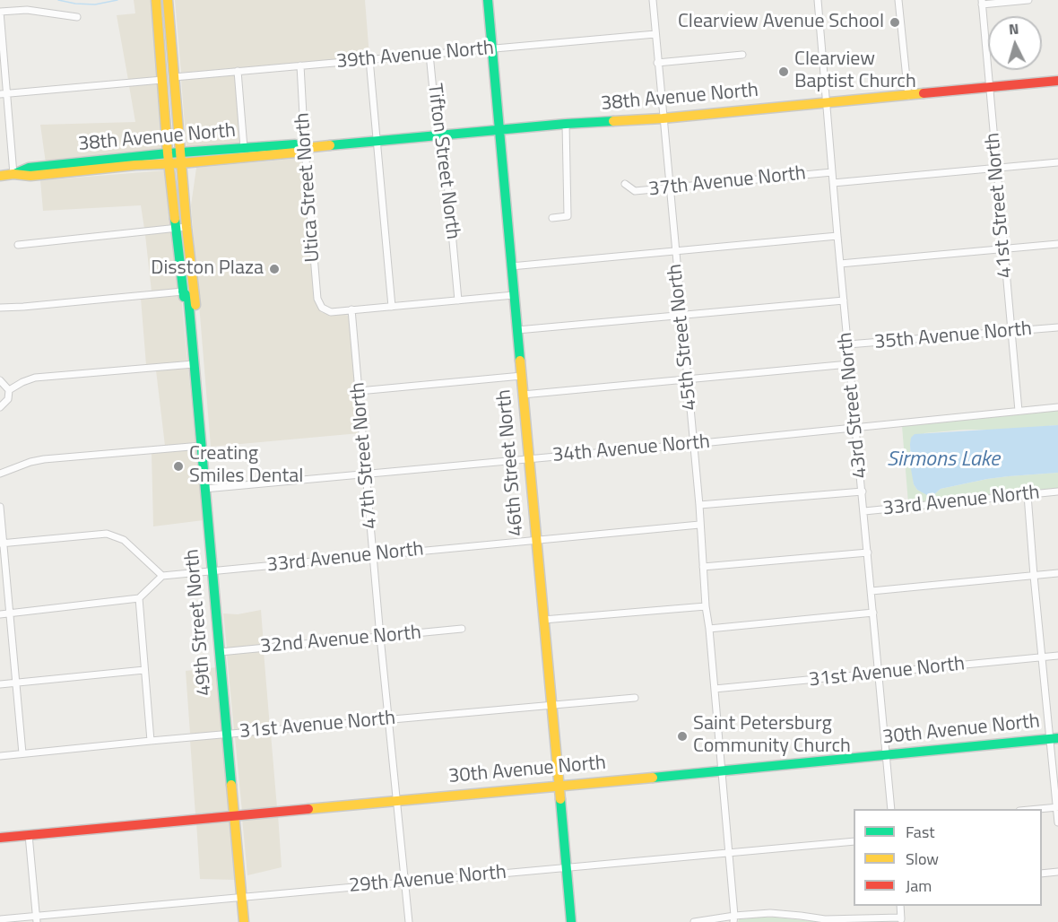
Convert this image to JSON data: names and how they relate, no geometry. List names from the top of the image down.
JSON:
{
  "streets": {
    "main road": [
      "38th Avenue North",
      "46th Street North",
      "49th Street North",
      "30th Avenue North"
    ],
    "street": [
      "39th Avenue North",
      "Tifton Street North",
      "37th Avenue North",
      "Utica Street North",
      "41st Street North",
      "35th Avenue North",
      "45th Street North",
      "43rd Street North",
      "34th Avenue North",
      "47th Street North",
      "33rd Avenue North",
      "32nd Avenue North",
      "31st Avenue North",
      "29th Avenue North"
    ]
  },
  "crossings": [
    ["39th Avenue North", "Tifton Street North"],
    ["39th Avenue North", "Utica Street North"],
    ["39th Avenue North", "45th Street North"],
    ["39th Avenue North", "46th Street North"],
    ["39th Avenue North", "49th Street North"],
    ["38th Avenue North", "Tifton Street North"],
    ["38th Avenue North", "Utica Street North"],
    ["38th Avenue North", "41st Street North"],
    ["38th Avenue North", "45th Street North"],
    ["38th Avenue North", "43rd Street North"],
    ["38th Avenue North", "46th Street North"],
    ["38th Avenue North", "49th Street North"],
    ["37th Avenue North", "41st Street North"],
    ["37th Avenue North", "45th Street North"],
    ["37th Avenue North", "43rd Street North"],
    ["Utica Street North", "47th Street North"],
    ["41st Street North", "35th Avenue North"],
    ["41st Street North", "34th Avenue North"],
    ["35th Avenue North", "45th Street North"],
    ["35th Avenue North", "43rd Street North"],
    ["35th Avenue North", "46th Street North"],
    ["45th Street North", "34th Avenue North"],
    ["45th Street North", "33rd Avenue North"],
    ["45th Street North", "31st Avenue North"],
    ["45th Street North", "30th Avenue North"],
    ["45th Street North", "29th Avenue North"],
    ["43rd Street North", "34th Avenue North"],
    ["43rd Street North", "33rd Avenue North"],
    ["43rd Street North", "31st Avenue North"],
    ["43rd Street North", "30th Avenue North"],
    ["34th Avenue North", "47th Street North"],
    ["34th Avenue North", "46th Street North"],
    ["34th Avenue North", "49th Street North"],
    ["47th Street North", "33rd Avenue North"],
    ["47th Street North", "32nd Avenue North"],
    ["47th Street North", "31st Avenue North"],
    ["47th Street North", "30th Avenue North"],
    ["47th Street North", "29th Avenue North"],
    ["46th Street North", "33rd Avenue North"],
    ["46th Street North", "31st Avenue North"],
    ["46th Street North", "30th Avenue North"],
    ["46th Street North", "29th Avenue North"],
    ["33rd Avenue North", "49th Street North"],
    ["49th Street North", "32nd Avenue North"],
    ["49th Street North", "31st Avenue North"],
    ["49th Street North", "30th Avenue North"],
    ["49th Street North", "29th Avenue North"]
  ],
  "water": ["Sirmons Lake"],
  "places": [
    "Clearview Avenue School",
    "Clearview Baptist Church",
    "Disston Plaza",
    "Creating Smiles Dental",
    "Saint Petersburg Community Church"
  ],
  "legend": ["Fast", "Slow", "Jam"],
  "north": "top"
}
